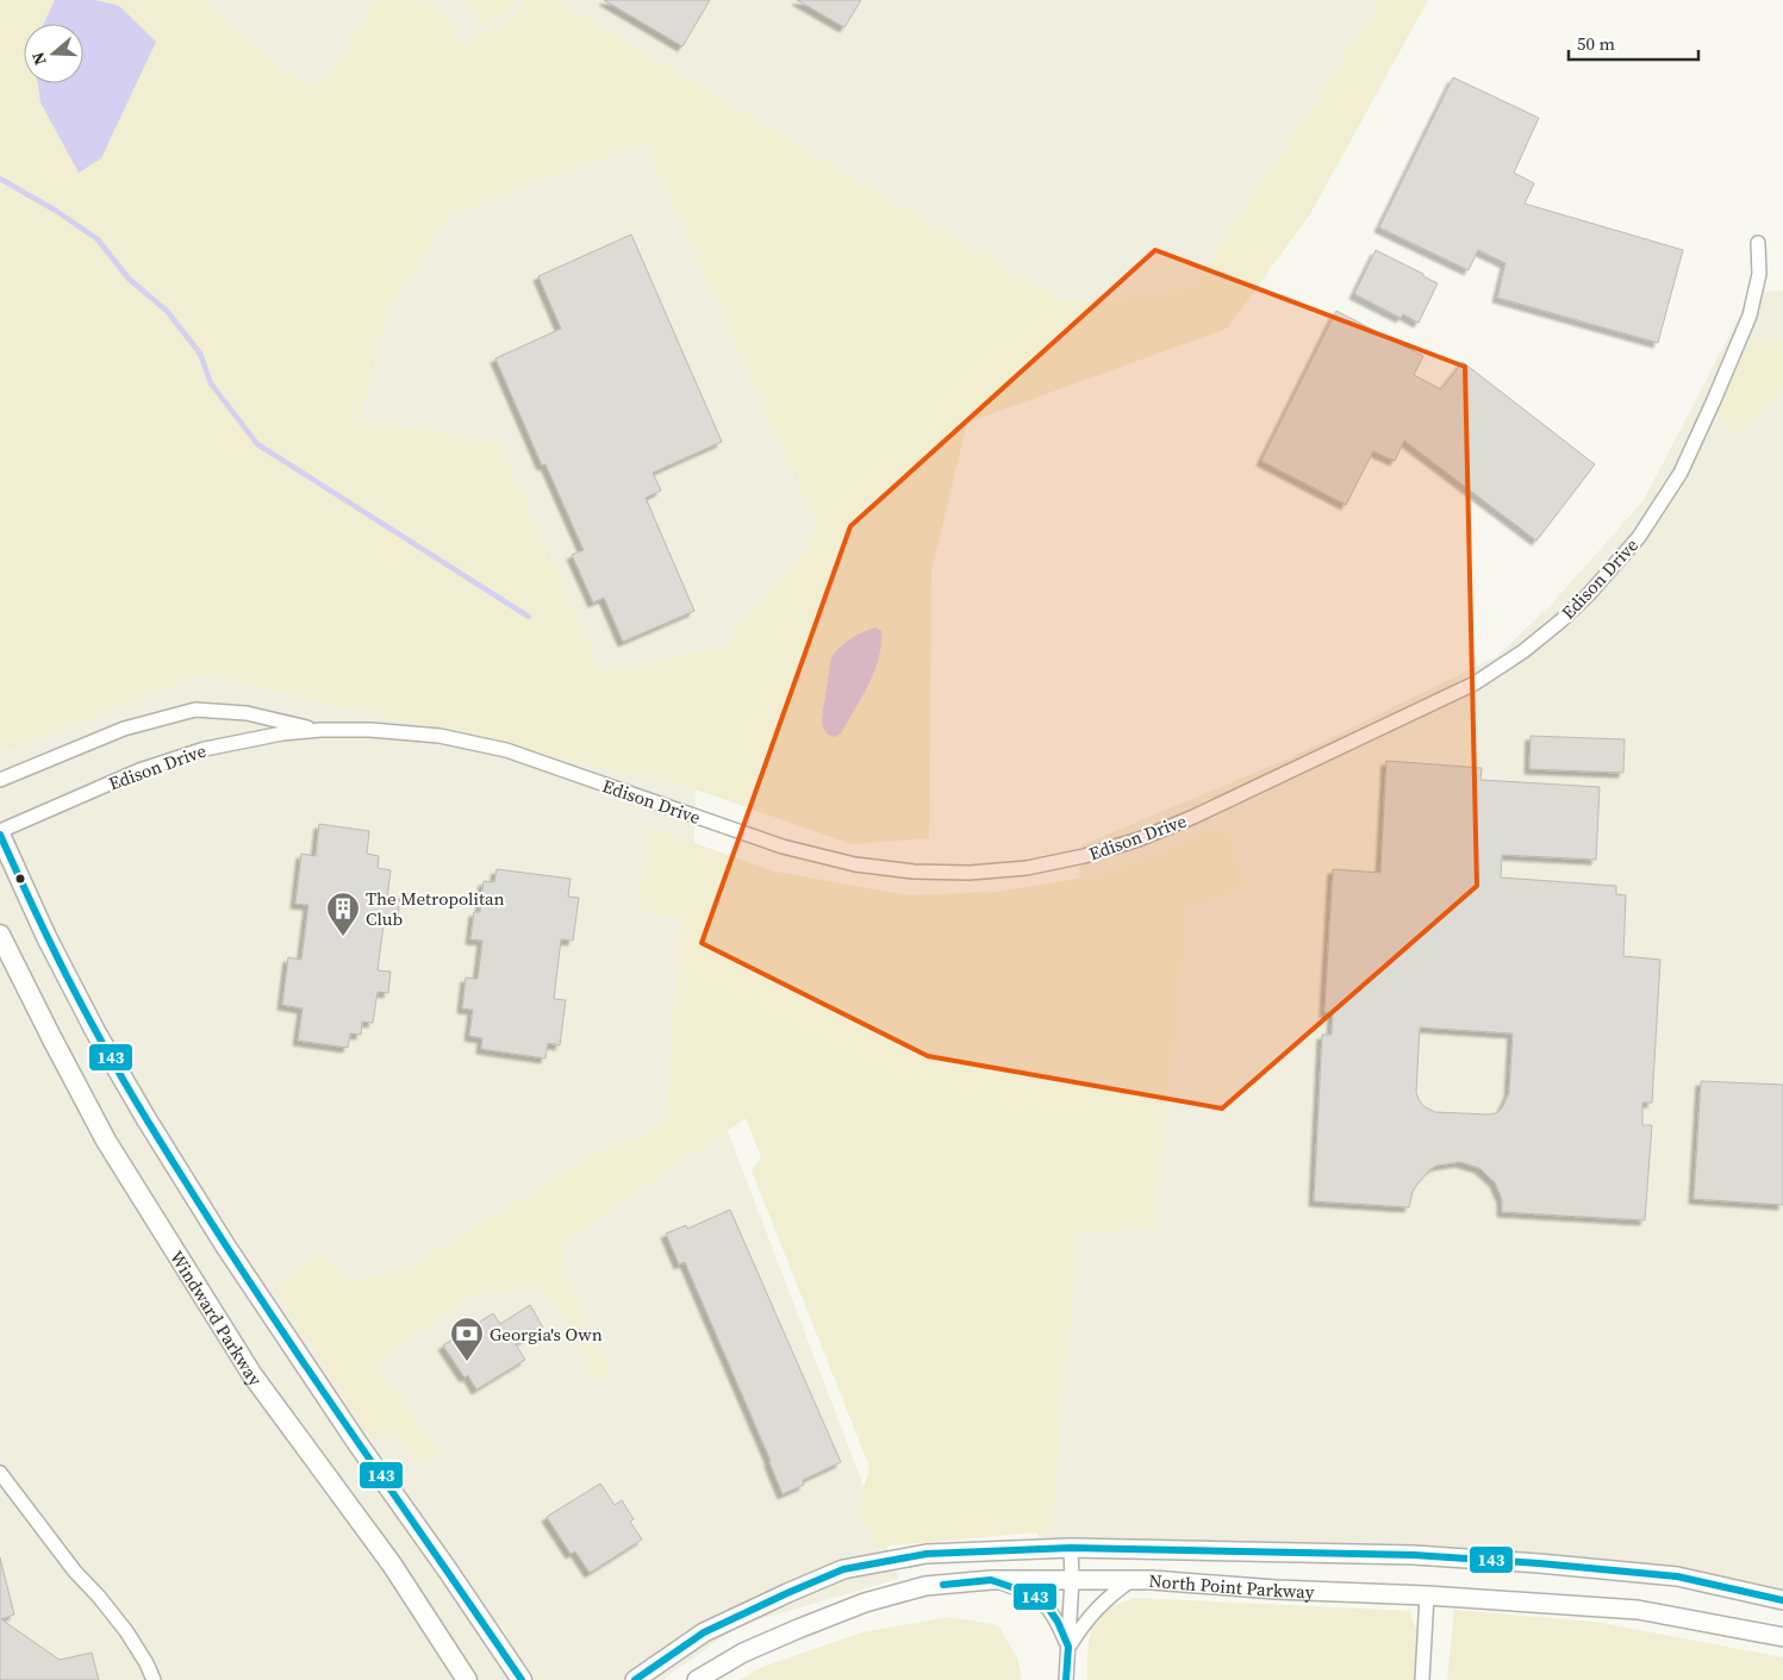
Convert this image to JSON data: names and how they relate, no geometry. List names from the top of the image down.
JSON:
{
  "streets": {
    "main road": ["Windward Parkway"],
    "street": ["Edison Drive", "North Point Parkway"]
  },
  "places": {
    "building": ["The Metropolitan Club"],
    "bank": ["Georgia's Own"]
  },
  "lines": ["transit line 143"],
  "scale_bar": "50 m",
  "north": "left"
}
